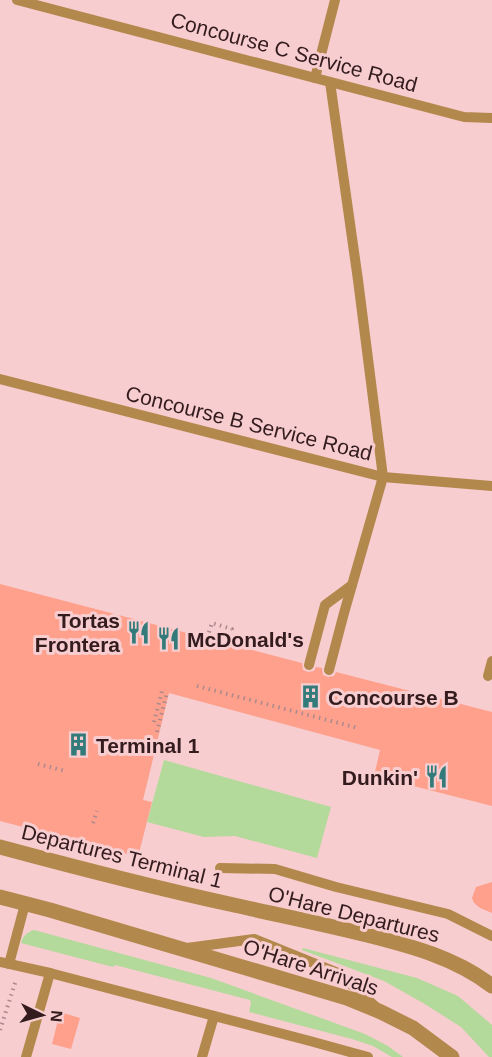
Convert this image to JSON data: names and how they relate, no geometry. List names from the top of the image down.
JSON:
{
  "streets": {
    "street": ["Departures Terminal 1", "O'Hare Departures", "O'Hare Arrivals"],
    "lane": ["Concourse C Service Road", "Concourse B Service Road"]
  },
  "crossings": [
    ["Departures Terminal 1", "O'Hare Departures"]
  ],
  "places": {
    "restaurant": ["Tortas Frontera", "McDonald's", "Dunkin'"],
    "building": ["Concourse B", "Terminal 1"]
  },
  "north": "right"
}
